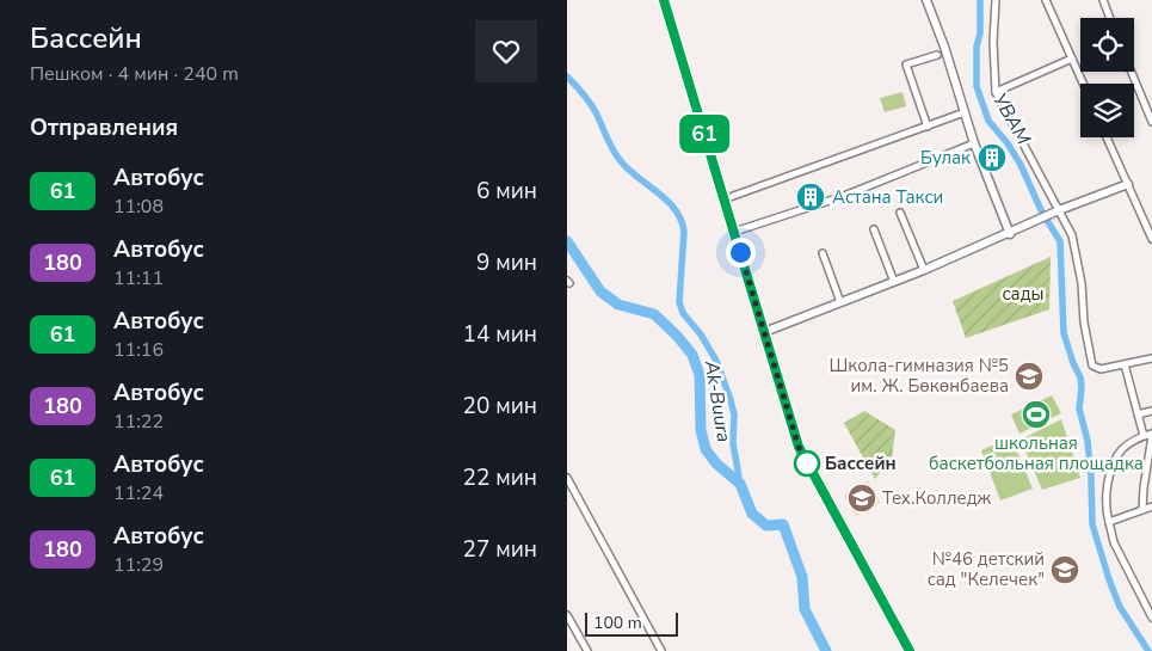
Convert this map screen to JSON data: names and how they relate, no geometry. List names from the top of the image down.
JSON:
{
  "water": ["УВАМ", "Ak-Buura"],
  "parks": ["сады"],
  "places": {
    "building": ["Булак", "Астана Такси"],
    "school or university": ["Школа-гимназия №5 им. Ж. Бөкөнбаева", "Тех.Колледж", "№46 детский сад \"Келечек\""],
    "sports": ["школьная баскетбольная площадка"],
    "other": ["Бассейн"]
  },
  "lines": ["bus line 61"],
  "scale_bar": "100 m",
  "page": {
    "heading": [
      ["Бассейн", "Пешком · 4 мин · 240 m"],
      "Отправления"
    ],
    "on_map": "61",
    "list": [
      {
        "mark": "61",
        "name": "Автобус",
        "note": "11:08",
        "value": "6 мин"
      },
      {
        "mark": "180",
        "name": "Автобус",
        "note": "11:11",
        "value": "9 мин"
      },
      {
        "mark": "61",
        "name": "Автобус",
        "note": "11:16",
        "value": "14 мин"
      },
      {
        "mark": "180",
        "name": "Автобус",
        "note": "11:22",
        "value": "20 мин"
      },
      {
        "mark": "61",
        "name": "Автобус",
        "note": "11:24",
        "value": "22 мин"
      },
      {
        "mark": "180",
        "name": "Автобус",
        "note": "11:29",
        "value": "27 мин"
      }
    ],
    "scale": "100 m"
  }
}
